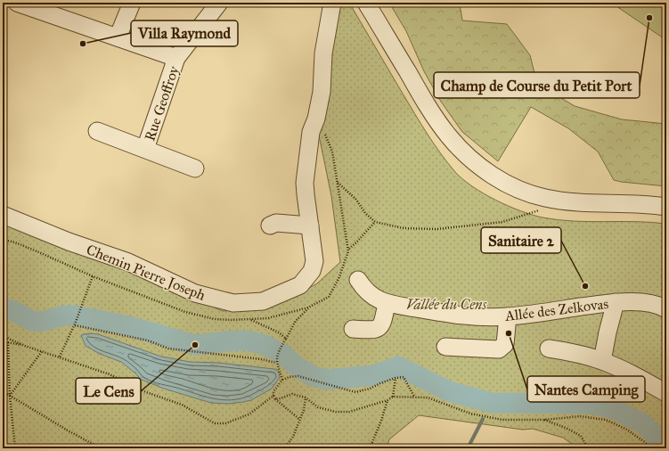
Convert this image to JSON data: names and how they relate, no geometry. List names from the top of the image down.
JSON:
{
  "streets": {
    "street": ["Rue Geoffroy", "Chemin Pierre Joseph", "Allée des Zelkovas"]
  },
  "parks": ["Vallée du Cens"],
  "places": [
    "Champ de Course du Petit Port",
    "Villa Raymond",
    "Sanitaire 2",
    "Nantes Camping",
    "Le Cens"
  ]
}
